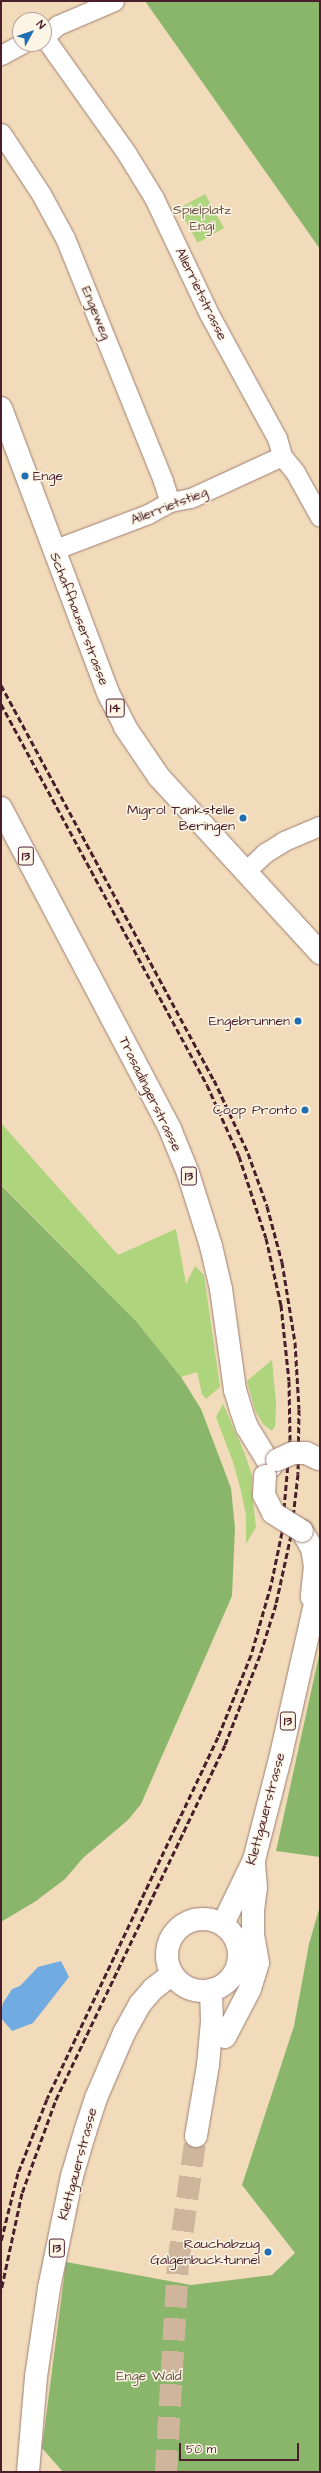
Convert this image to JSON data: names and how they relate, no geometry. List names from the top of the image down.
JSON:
{
  "streets": {
    "main road": [
      "Schaffhauserstrasse",
      "14",
      "13",
      "Trasadingerstrasse",
      "Klettgauerstrasse"
    ],
    "street": ["Allerrietstrasse", "Engeweg", "Allerrietstieg"]
  },
  "crossings": [
    ["Allerrietstrasse", "Allerrietstieg"],
    ["Engeweg", "Allerrietstieg"],
    ["Allerrietstieg", "Schaffhauserstrasse"],
    ["Trasadingerstrasse", "Klettgauerstrasse"]
  ],
  "parks": ["Spielplatz Engi", "Enge Wald"],
  "places": [
    "Enge",
    "Migrol Tankstelle Beringen",
    "Engebrunnen",
    "Coop Pronto",
    "Rauchabzug Galgenbucktunnel"
  ],
  "scale_bar": "50 m",
  "north": "top right"
}
